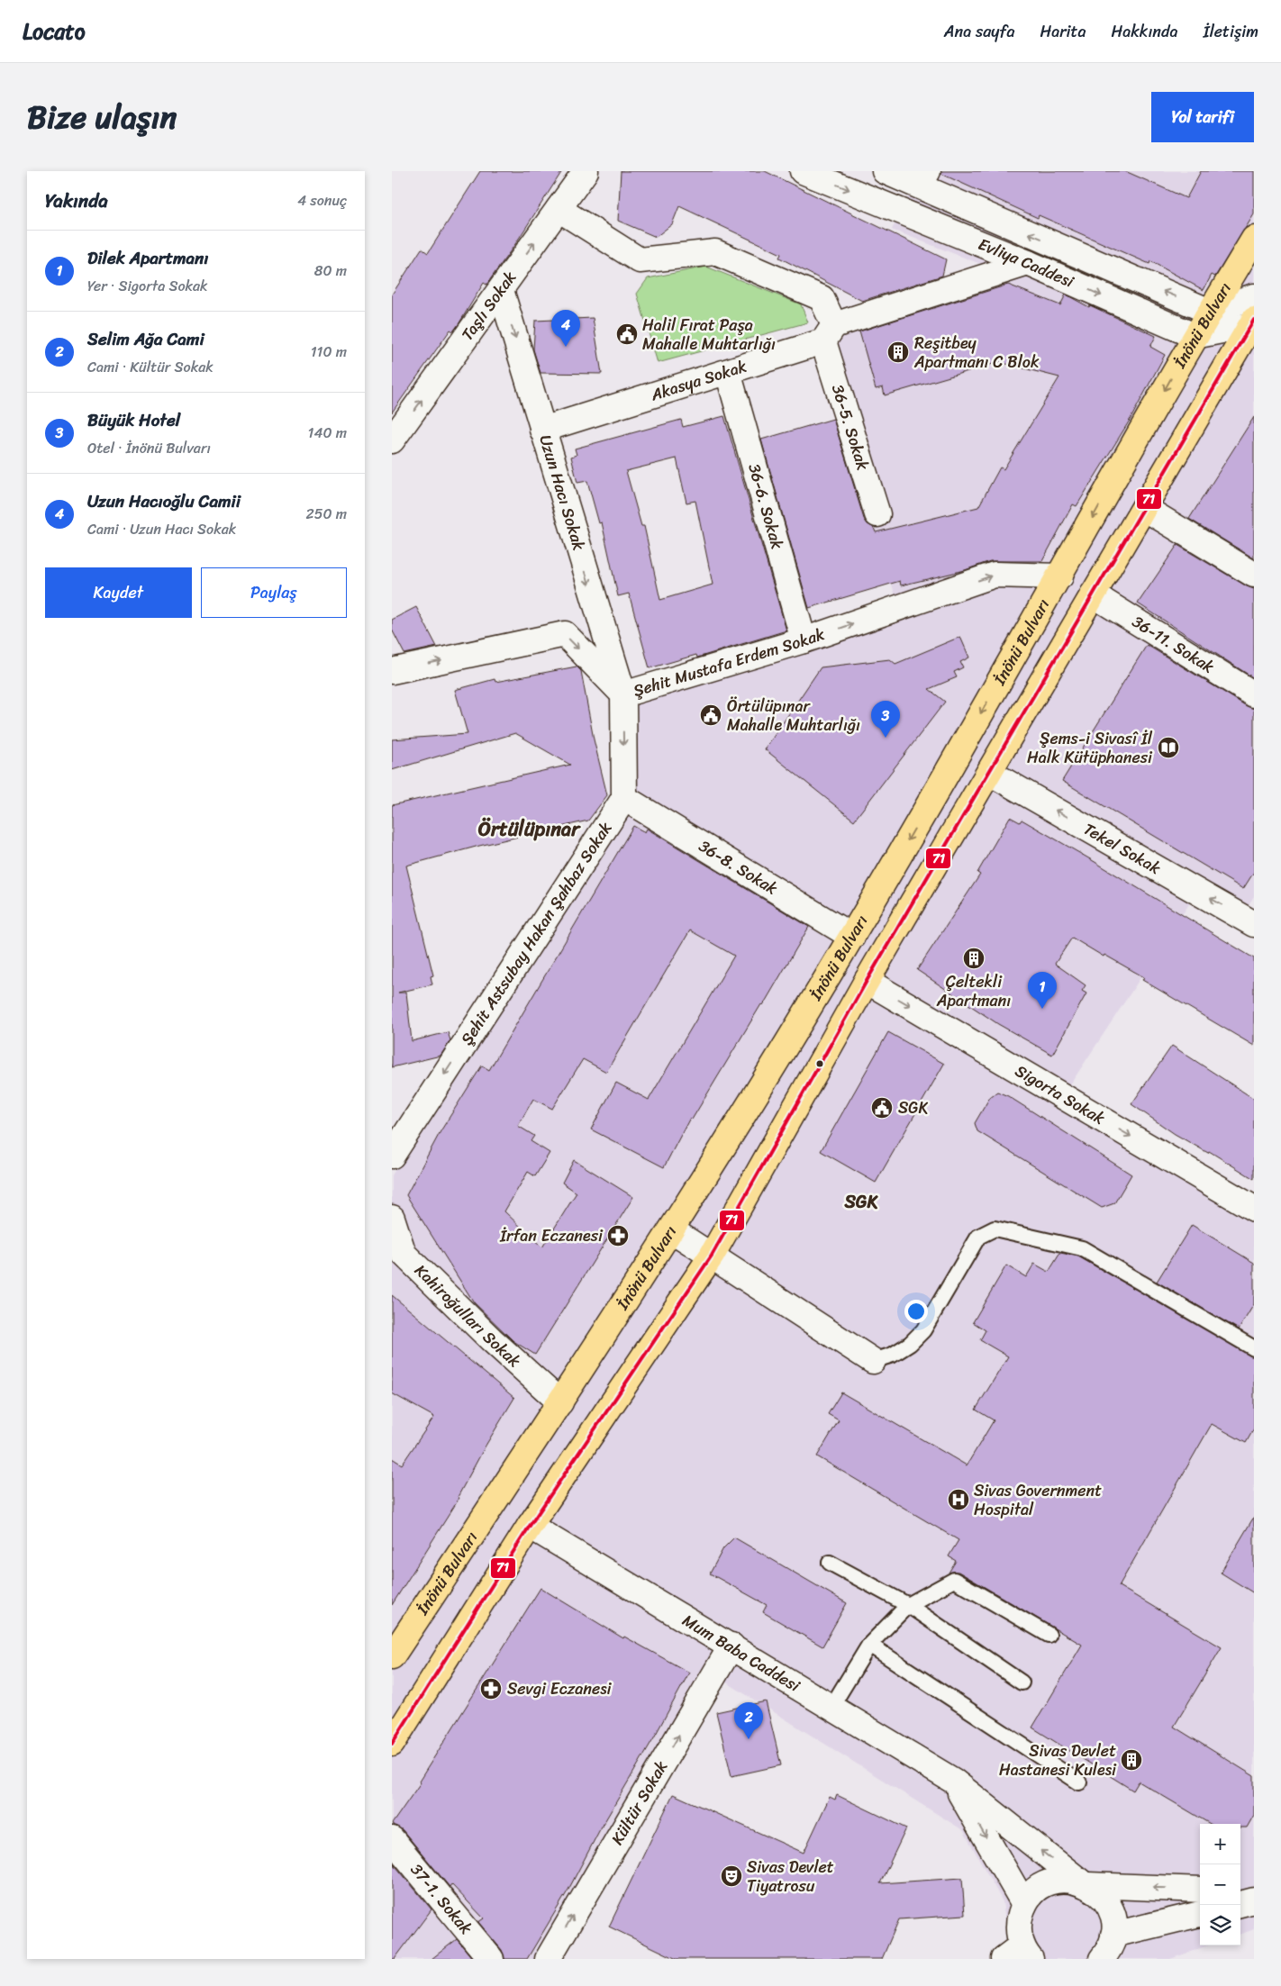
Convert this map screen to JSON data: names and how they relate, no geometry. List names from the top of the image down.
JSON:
{
  "streets": {
    "main road": ["İnönü Bulvarı"],
    "street": [
      "Evliya Caddesi",
      "Taşlı Sokak",
      "Akasya Sokak",
      "36-5. Sokak",
      "Uzun Hacı Sokak",
      "36-6. Sokak",
      "36-11. Sokak",
      "Şehit Mustafa Erdem Sokak",
      "Tekel Sokak",
      "36-8. Sokak",
      "Şehit Astsubay Hakan Şahbaz Sokak",
      "Sigorta Sokak",
      "Kahiroğulları Sokak",
      "Mum Baba Caddesi",
      "Kültür Sokak",
      "37-1. Sokak"
    ]
  },
  "crossings": [
    ["Evliya Caddesi", "İnönü Bulvarı"],
    ["Evliya Caddesi", "Akasya Sokak"],
    ["Taşlı Sokak", "36-5. Sokak"],
    ["Taşlı Sokak", "Uzun Hacı Sokak"],
    ["İnönü Bulvarı", "Şehit Mustafa Erdem Sokak"],
    ["İnönü Bulvarı", "36-8. Sokak"],
    ["İnönü Bulvarı", "Kahiroğulları Sokak"],
    ["Akasya Sokak", "36-5. Sokak"],
    ["Akasya Sokak", "Uzun Hacı Sokak"],
    ["Akasya Sokak", "36-6. Sokak"],
    ["Uzun Hacı Sokak", "Şehit Mustafa Erdem Sokak"],
    ["36-6. Sokak", "Şehit Mustafa Erdem Sokak"],
    ["36-8. Sokak", "Şehit Astsubay Hakan Şahbaz Sokak"],
    ["Mum Baba Caddesi", "Kültür Sokak"]
  ],
  "one_way": [
    "Taşlı Sokak",
    "Uzun Hacı Sokak",
    "Şehit Mustafa Erdem Sokak",
    "Tekel Sokak",
    "Şehit Astsubay Hakan Şahbaz Sokak",
    "Sigorta Sokak",
    "Kültür Sokak"
  ],
  "districts": ["Örtülüpınar", "SGK"],
  "places": {
    "public building": ["Halil Fırat Paşa Mahalle Muhtarlığı", "Örtülüpınar Mahalle Muhtarlığı", "SGK"],
    "building": ["Reşitbey Apartmanı C Blok", "Çeltekli Apartmanı", "Sivas Devlet Hastanesi Kulesi"],
    "library": ["Şems-i Sivasî İl Halk Kütüphanesi"],
    "pharmacy": ["İrfan Eczanesi", "Sevgi Eczanesi"],
    "hospital": ["Sivas Government Hospital"],
    "theatre": ["Sivas Devlet Tiyatrosu"]
  },
  "lines": ["transit line 71"],
  "page": {
    "header": "Locato",
    "nav": [
      "Ana sayfa",
      "Harita",
      "Hakkında",
      "İletişim"
    ],
    "title": "Bize ulaşın",
    "buttons": [
      "Yol tarifi",
      ["Kaydet", "Paylaş"]
    ],
    "heading": ["Yakında", "4 sonuç"],
    "list": [
      {
        "mark": "1",
        "name": "Dilek Apartmanı",
        "note": "Yer · Sigorta Sokak",
        "value": "80 m"
      },
      {
        "mark": "2",
        "name": "Selim Ağa Cami",
        "note": "Cami · Kültür Sokak",
        "value": "110 m"
      },
      {
        "mark": "3",
        "name": "Büyük Hotel",
        "note": "Otel · İnönü Bulvarı",
        "value": "140 m"
      },
      {
        "mark": "4",
        "name": "Uzun Hacıoğlu Camii",
        "note": "Cami · Uzun Hacı Sokak",
        "value": "250 m"
      }
    ],
    "pins": [
      "4",
      "3",
      "1",
      "2"
    ],
    "map_buttons": ["+", "−"]
  }
}
